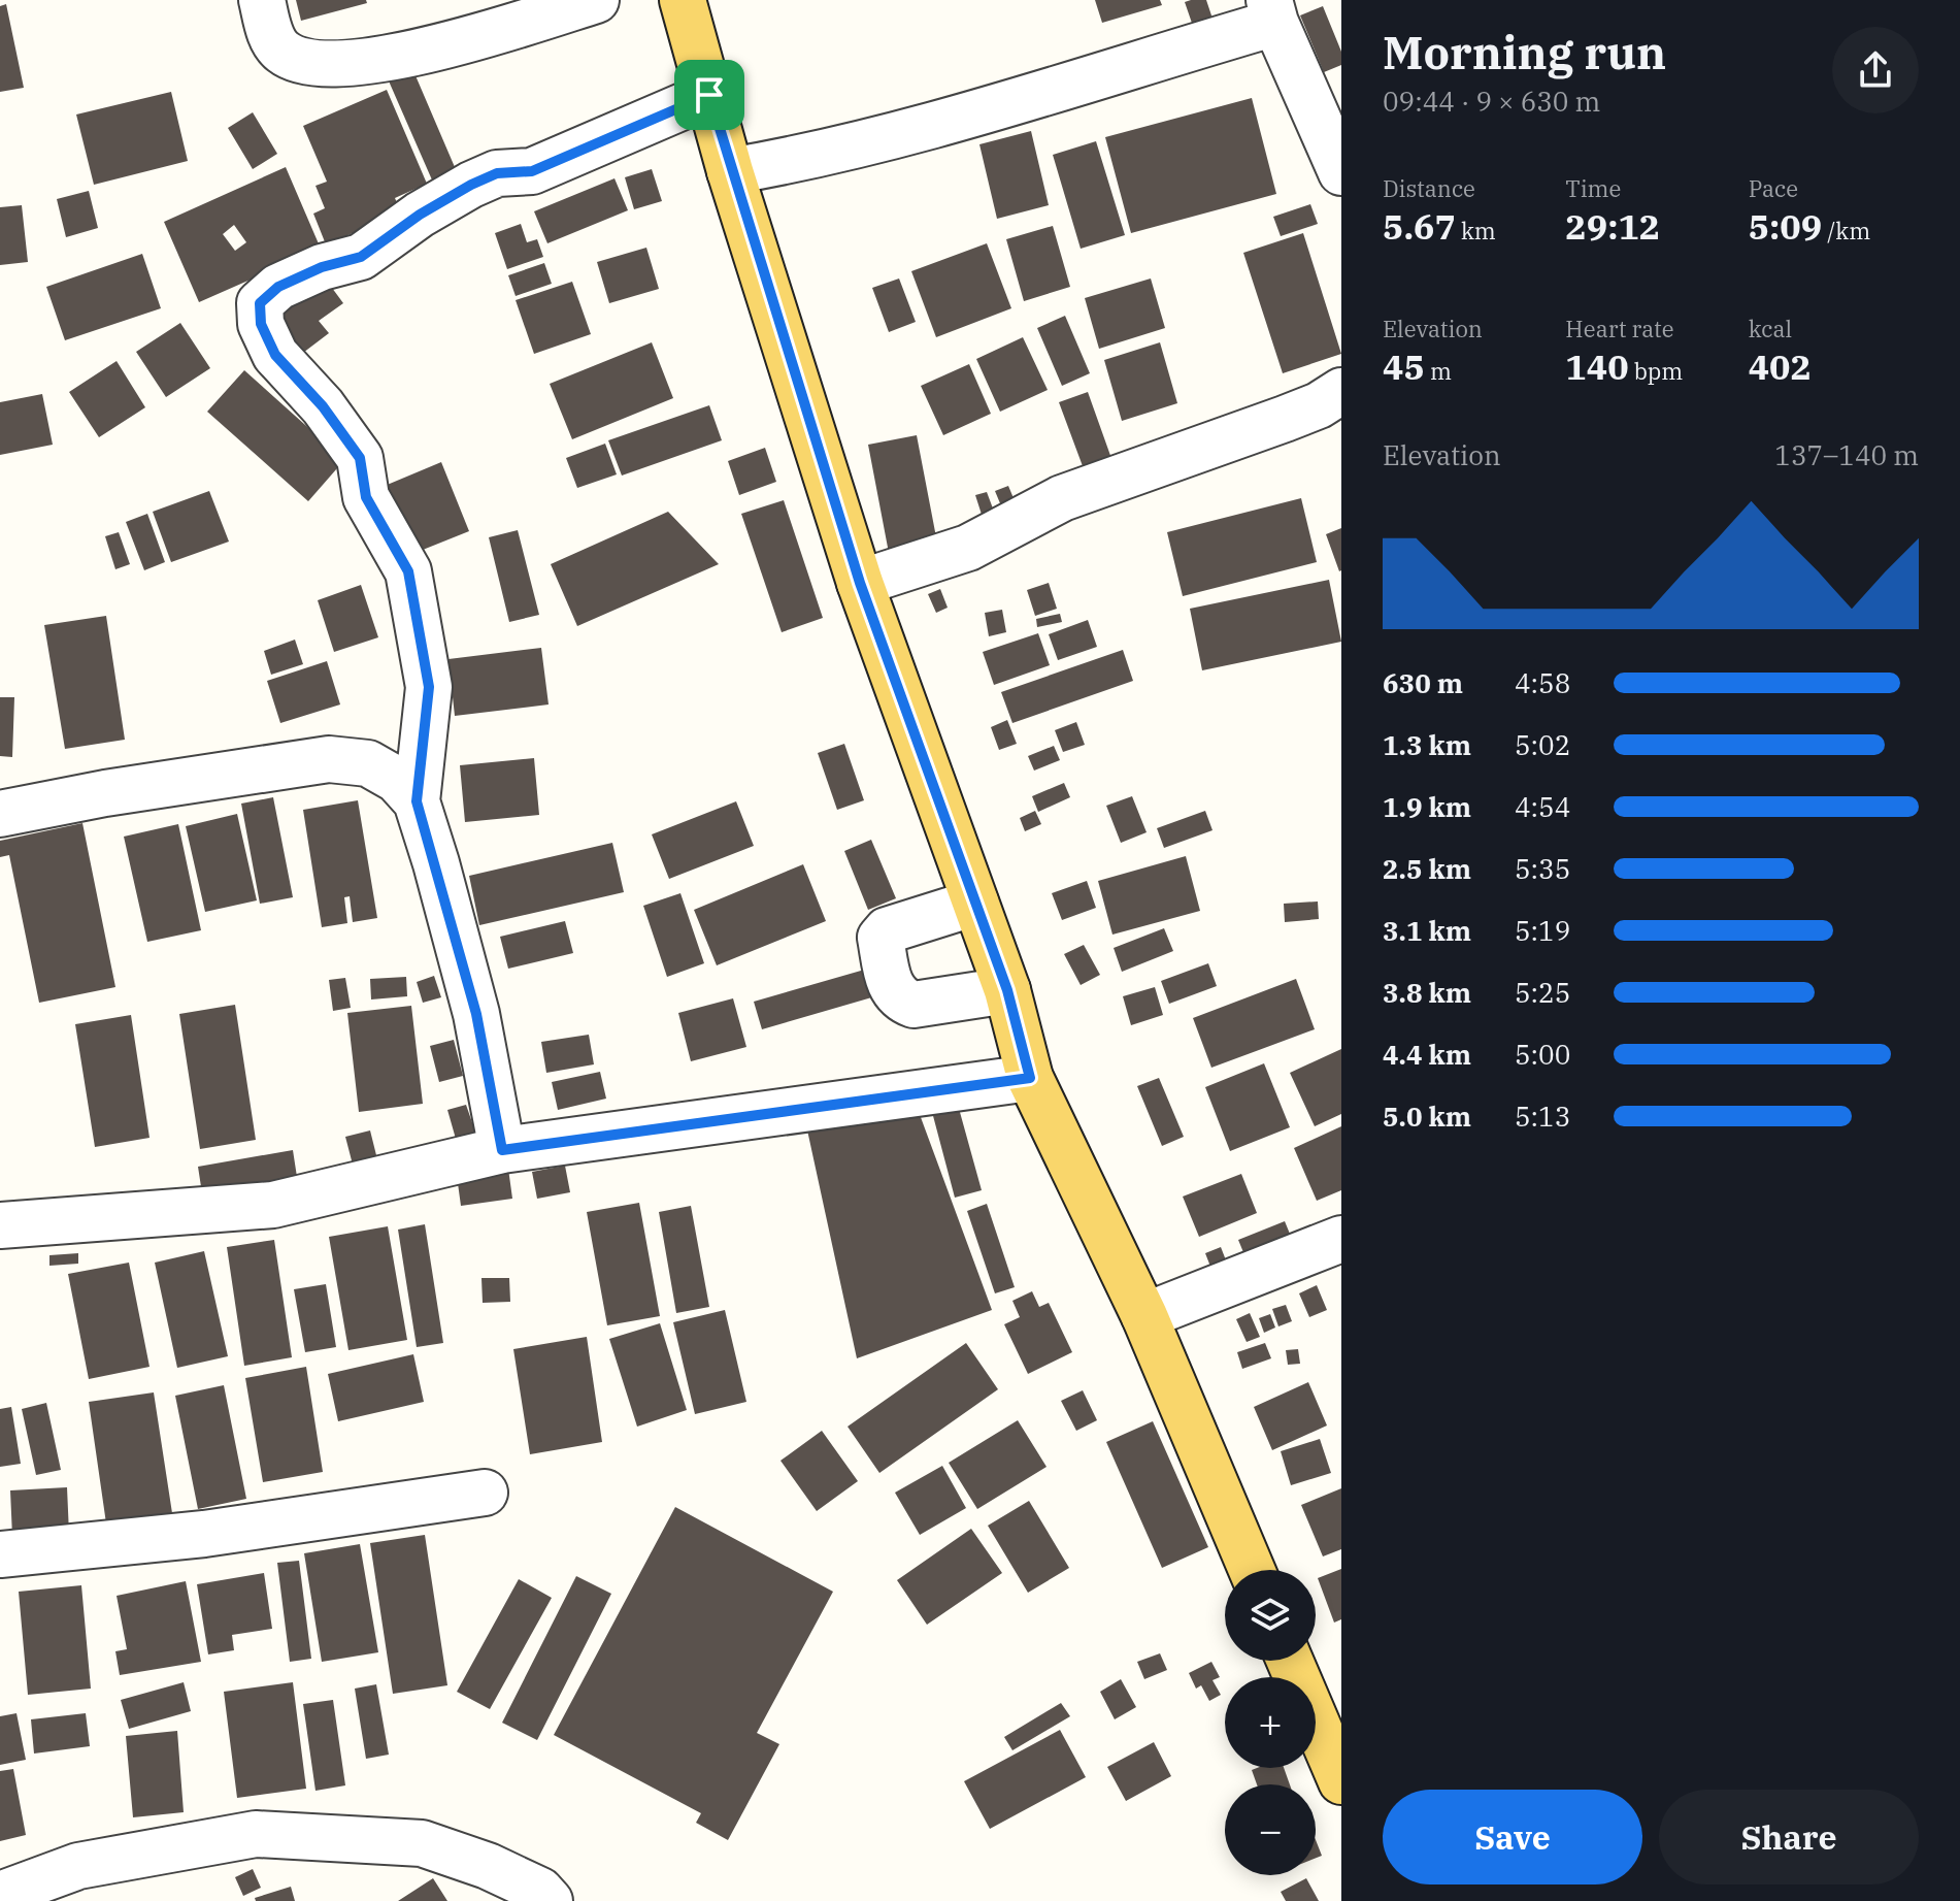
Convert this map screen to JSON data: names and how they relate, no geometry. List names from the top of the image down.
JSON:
{
  "page": {
    "heading": ["Morning run", "09:44 · 9 × 630 m"],
    "stats": [
      ["Distance", "5.67 km"],
      ["Time", "29:12"],
      ["Pace", "5:09 /km"],
      ["Elevation", "45 m"],
      ["Heart rate", "140 bpm"],
      ["kcal", "402"]
    ],
    "chart": ["Elevation", "137–140 m"],
    "list": [
      {
        "name": "630 m",
        "note": "4:58"
      },
      {
        "name": "1.3 km",
        "note": "5:02"
      },
      {
        "name": "1.9 km",
        "note": "4:54"
      },
      {
        "name": "2.5 km",
        "note": "5:35"
      },
      {
        "name": "3.1 km",
        "note": "5:19"
      },
      {
        "name": "3.8 km",
        "note": "5:25"
      },
      {
        "name": "4.4 km",
        "note": "5:00"
      },
      {
        "name": "5.0 km",
        "note": "5:13"
      }
    ],
    "map_buttons": ["+", "−"],
    "buttons": ["Save", "Share"]
  }
}
